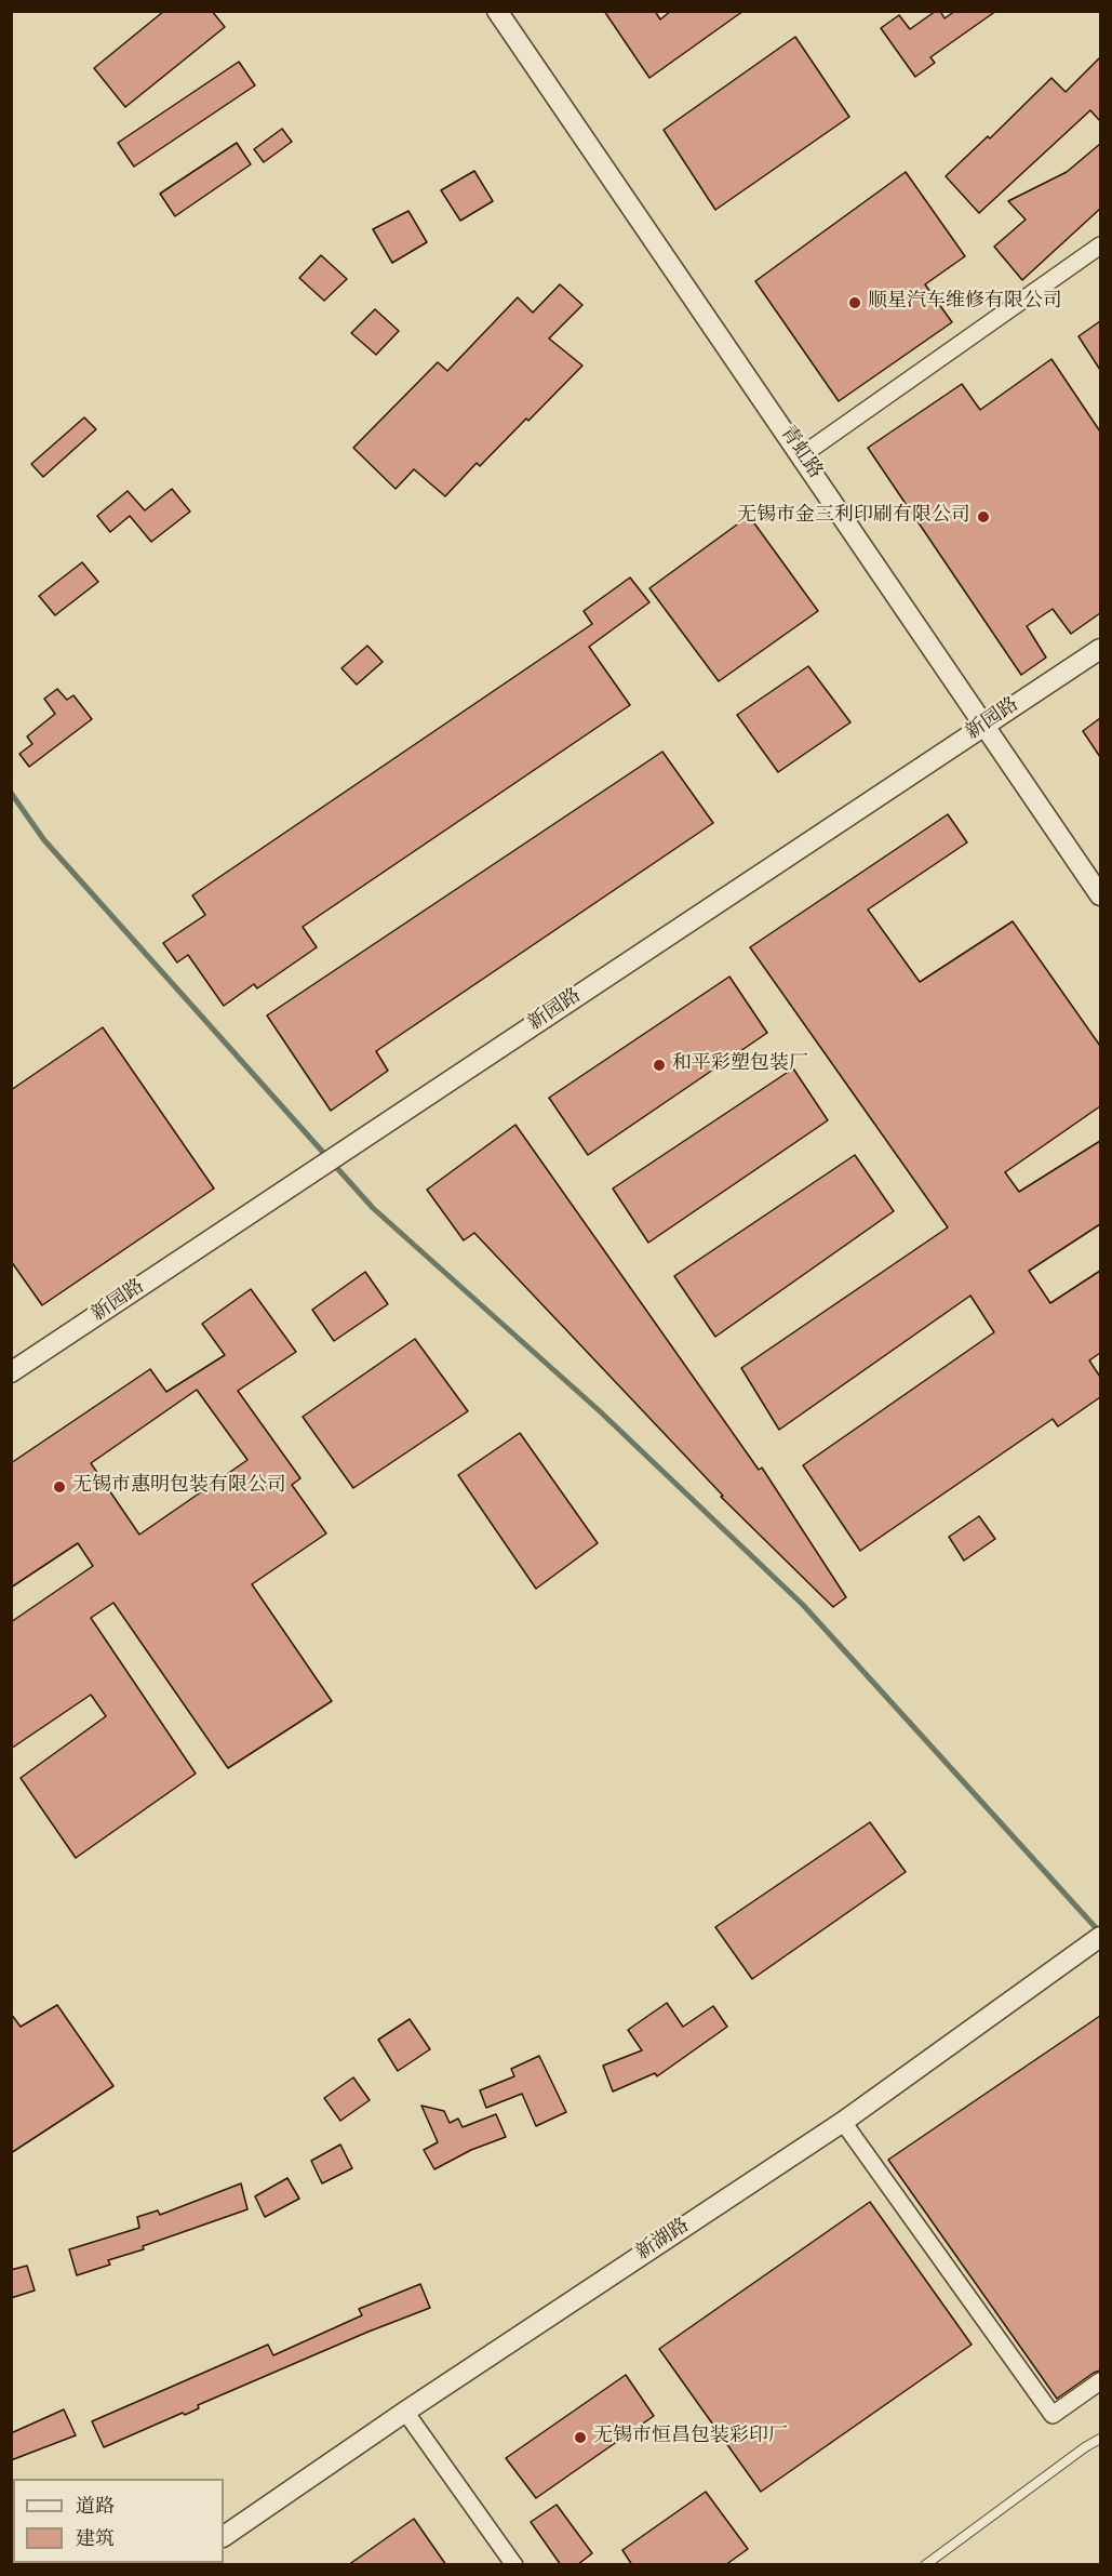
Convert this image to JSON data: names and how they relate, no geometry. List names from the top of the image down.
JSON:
{
  "streets": {
    "street": ["青虹路", "新园路", "新湖路"]
  },
  "crossings": [
    ["青虹路", "新园路"]
  ],
  "places": [
    "顺星汽车维修有限公司",
    "无锡市金三利印刷有限公司",
    "和平彩塑包装厂",
    "无锡市惠明包装有限公司",
    "无锡市恒昌包装彩印厂"
  ],
  "legend": ["道路", "建筑"]
}
